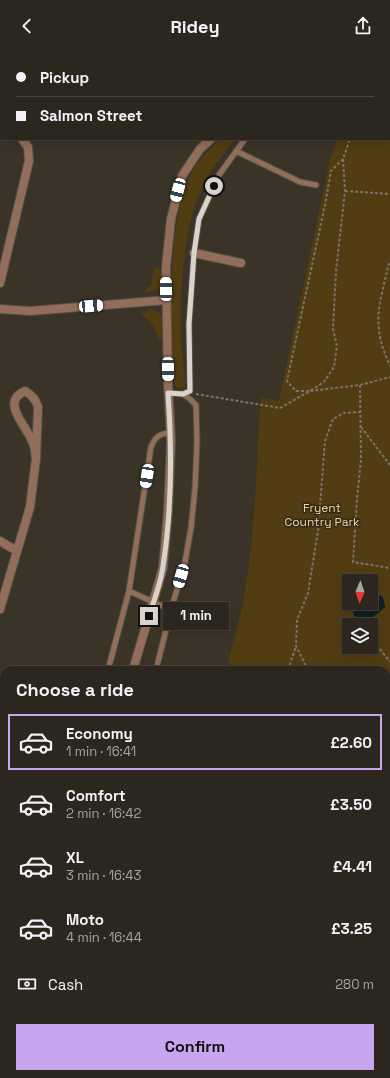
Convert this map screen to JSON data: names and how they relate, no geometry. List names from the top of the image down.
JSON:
{
  "parks": ["Fryent Country Park"],
  "north": "bottom",
  "page": {
    "header": "Ridey",
    "banner": ["Pickup", "Salmon Street"],
    "bubble": "1 min",
    "heading": "Choose a ride",
    "list": [
      {
        "name": "Economy",
        "note": "1 min · 16:41",
        "value": "£2.60"
      },
      {
        "name": "Comfort",
        "note": "2 min · 16:42",
        "value": "£3.50"
      },
      {
        "name": "XL",
        "note": "3 min · 16:43",
        "value": "£4.41"
      },
      {
        "name": "Moto",
        "note": "4 min · 16:44",
        "value": "£3.25"
      }
    ],
    "pay": ["Cash", "280 m"],
    "buttons": "Confirm"
  }
}
